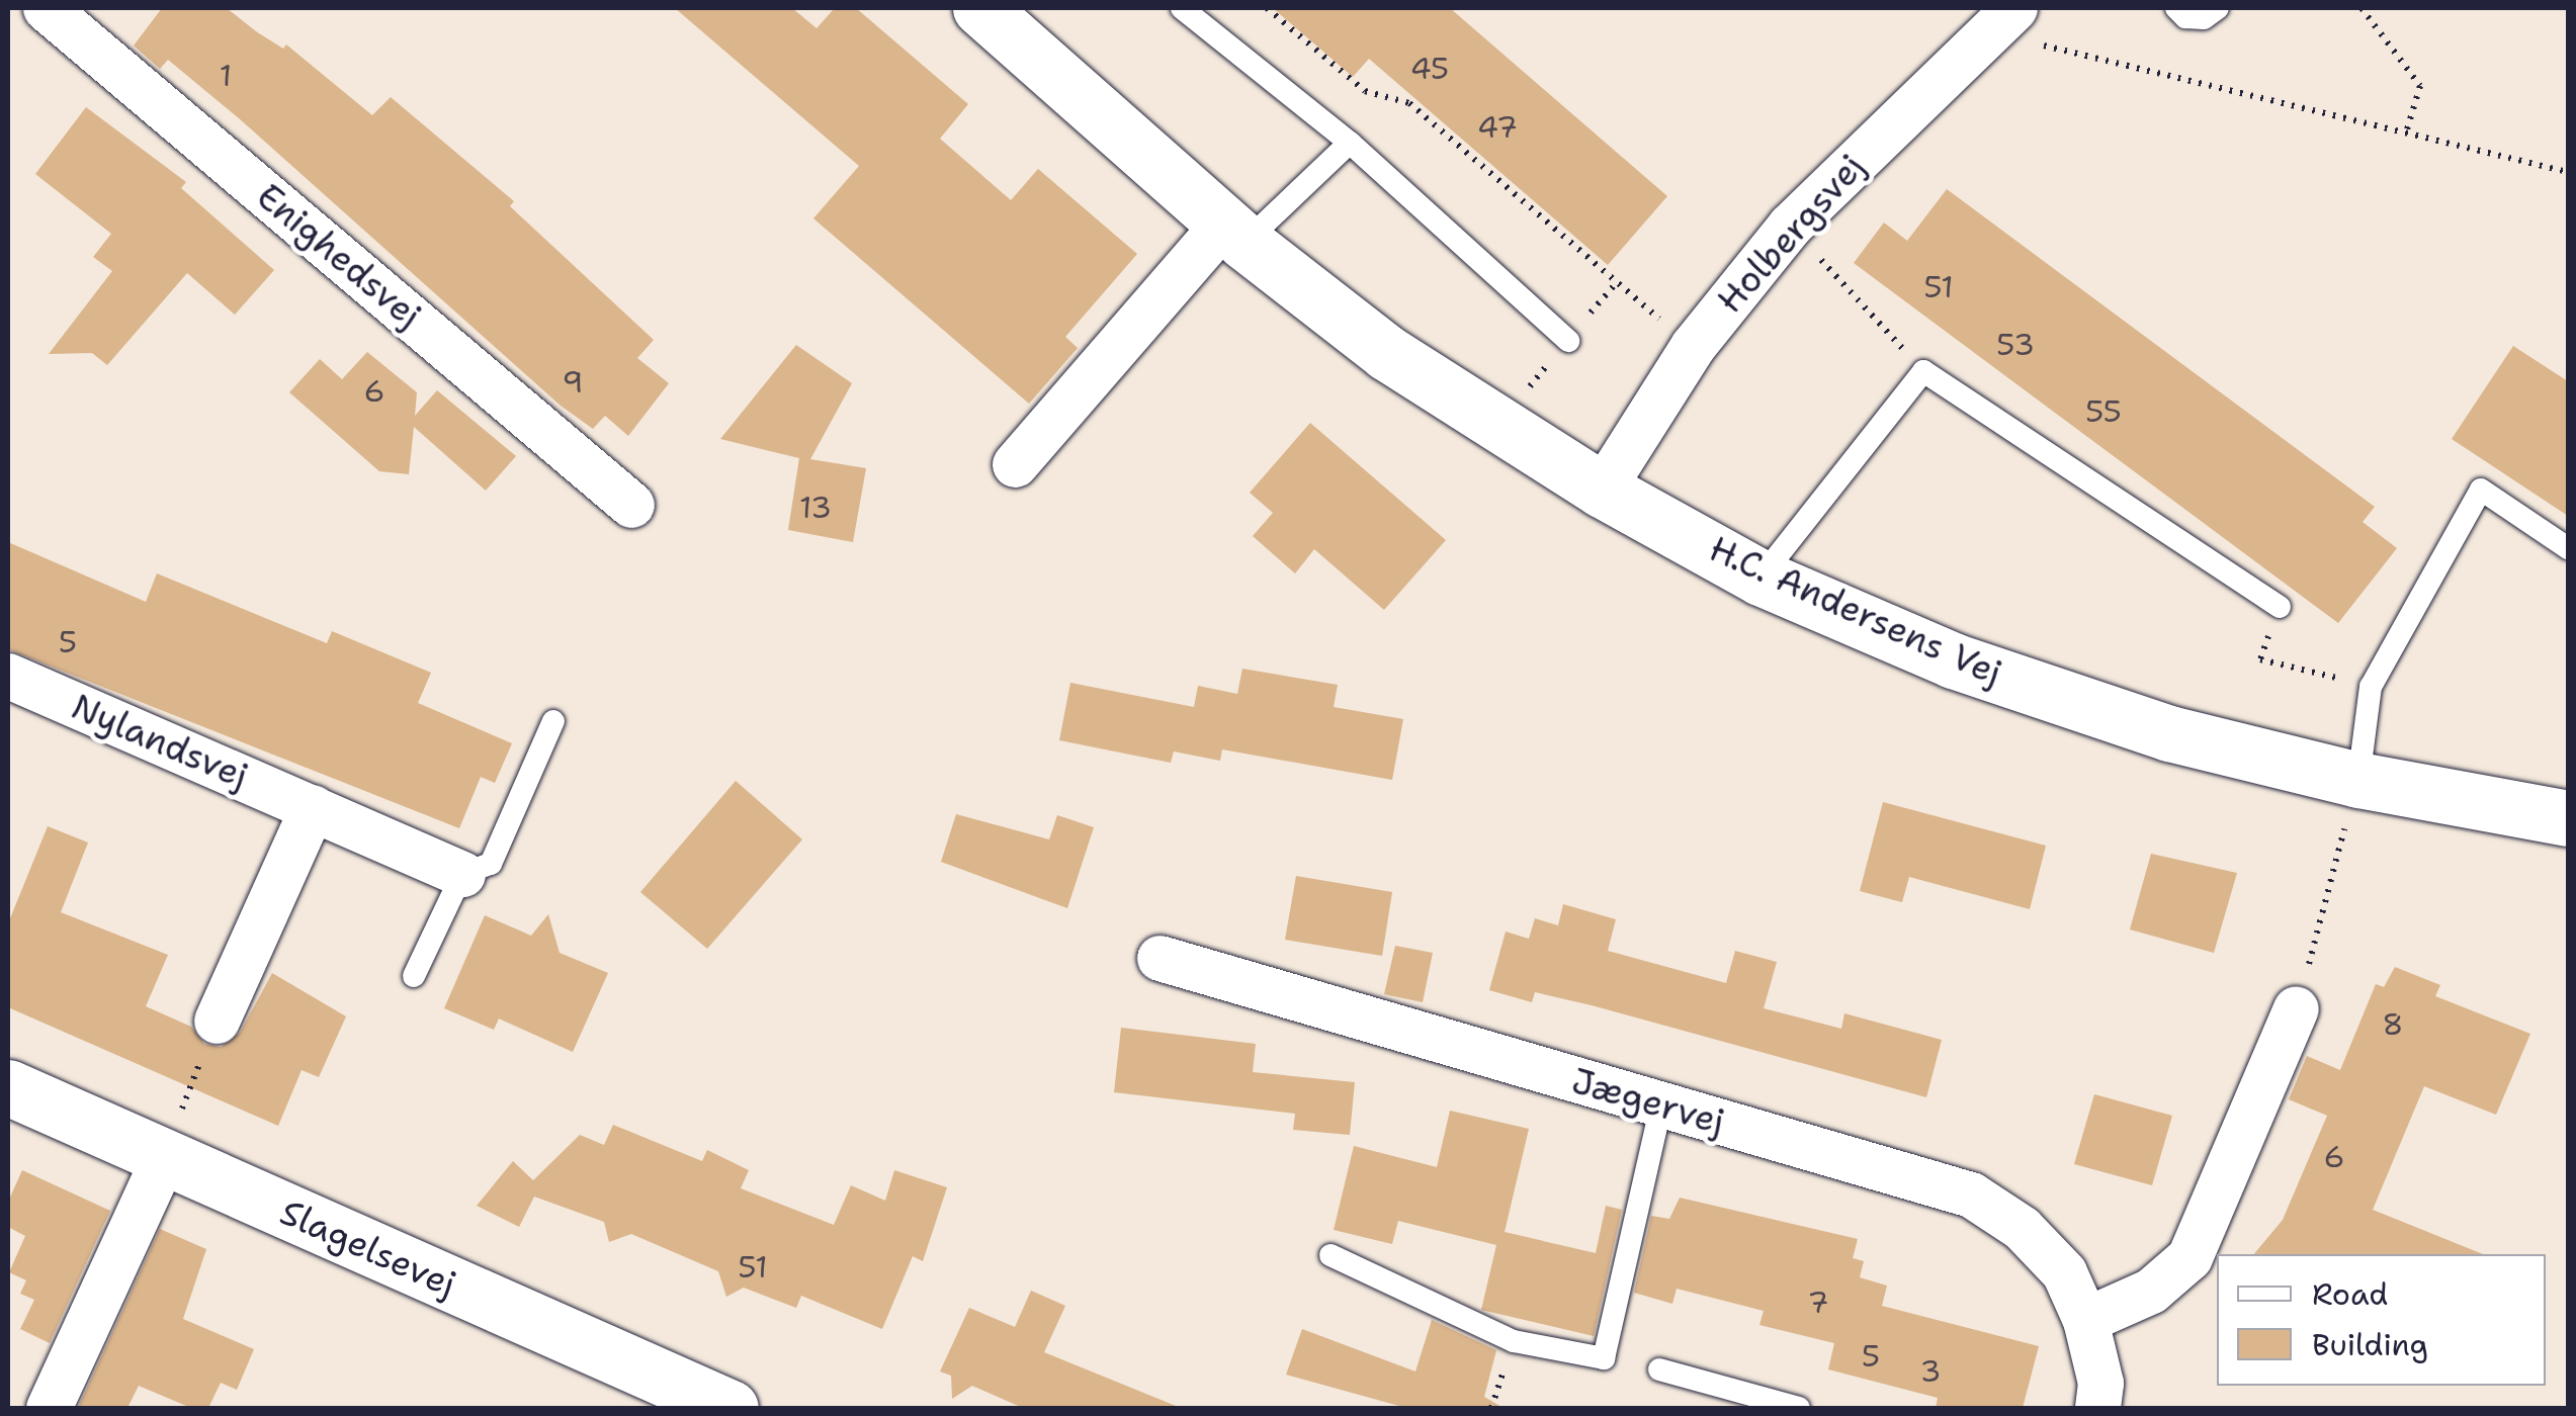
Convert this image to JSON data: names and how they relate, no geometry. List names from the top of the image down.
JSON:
{
  "streets": {
    "street": [
      "Holbergsvej",
      "Enighedsvej",
      "H.C. Andersens Vej",
      "Nylandsvej",
      "Jægervej",
      "Slagelsevej"
    ]
  },
  "crossings": [
    ["Holbergsvej", "H.C. Andersens Vej"]
  ],
  "house_numbers": [
    "45",
    "1",
    "47",
    "51",
    "53",
    "9",
    "6",
    "55",
    "13",
    "5",
    "8",
    "6",
    "51",
    "7",
    "5",
    "3"
  ],
  "legend": ["Road", "Building"]
}
